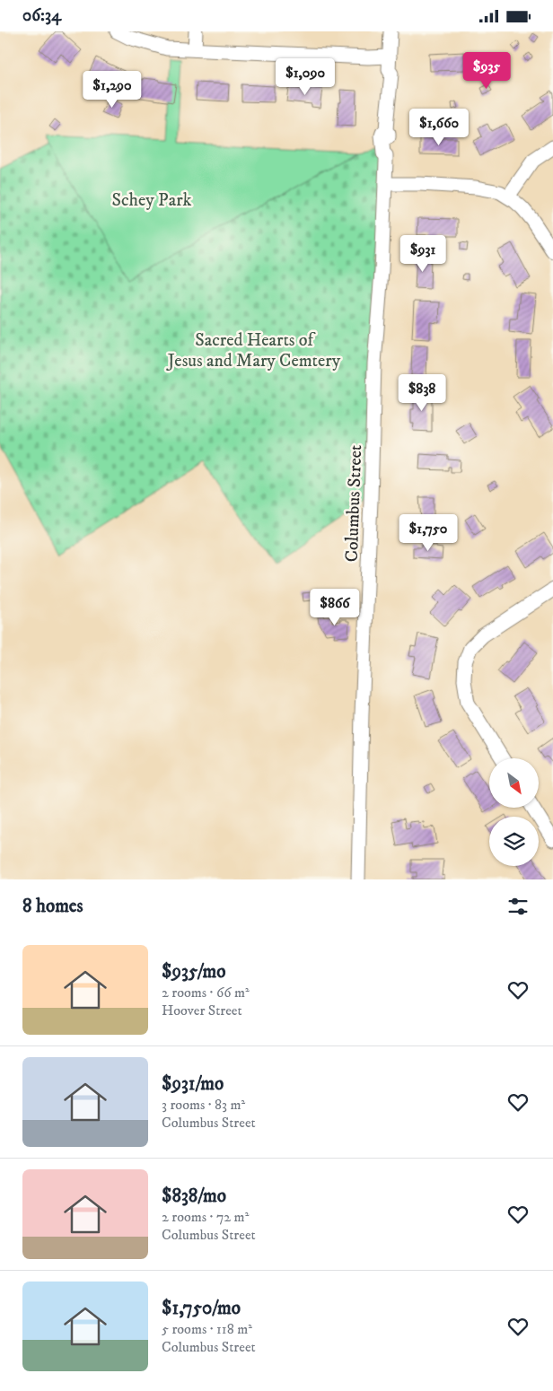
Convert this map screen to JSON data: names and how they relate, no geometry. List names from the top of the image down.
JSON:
{
  "streets": {
    "street": ["Columbus Street"]
  },
  "parks": ["Schey Park", "Sacred Hearts of Jesus and Mary Cemtery"],
  "north": "bottom right",
  "page": {
    "status": "06:34",
    "price": [
      "$935",
      "$1,090",
      "$1,290",
      "$1,660",
      "$931",
      "$838",
      "$1,750",
      "$866"
    ],
    "heading": "8 homes",
    "list": [
      {
        "name": "$935/mo",
        "note": "2 rooms · 66 m² · Hoover Street"
      },
      {
        "name": "$931/mo",
        "note": "3 rooms · 83 m² · Columbus Street"
      },
      {
        "name": "$838/mo",
        "note": "2 rooms · 72 m² · Columbus Street"
      },
      {
        "name": "$1,750/mo",
        "note": "5 rooms · 118 m² · Columbus Street"
      }
    ]
  }
}
